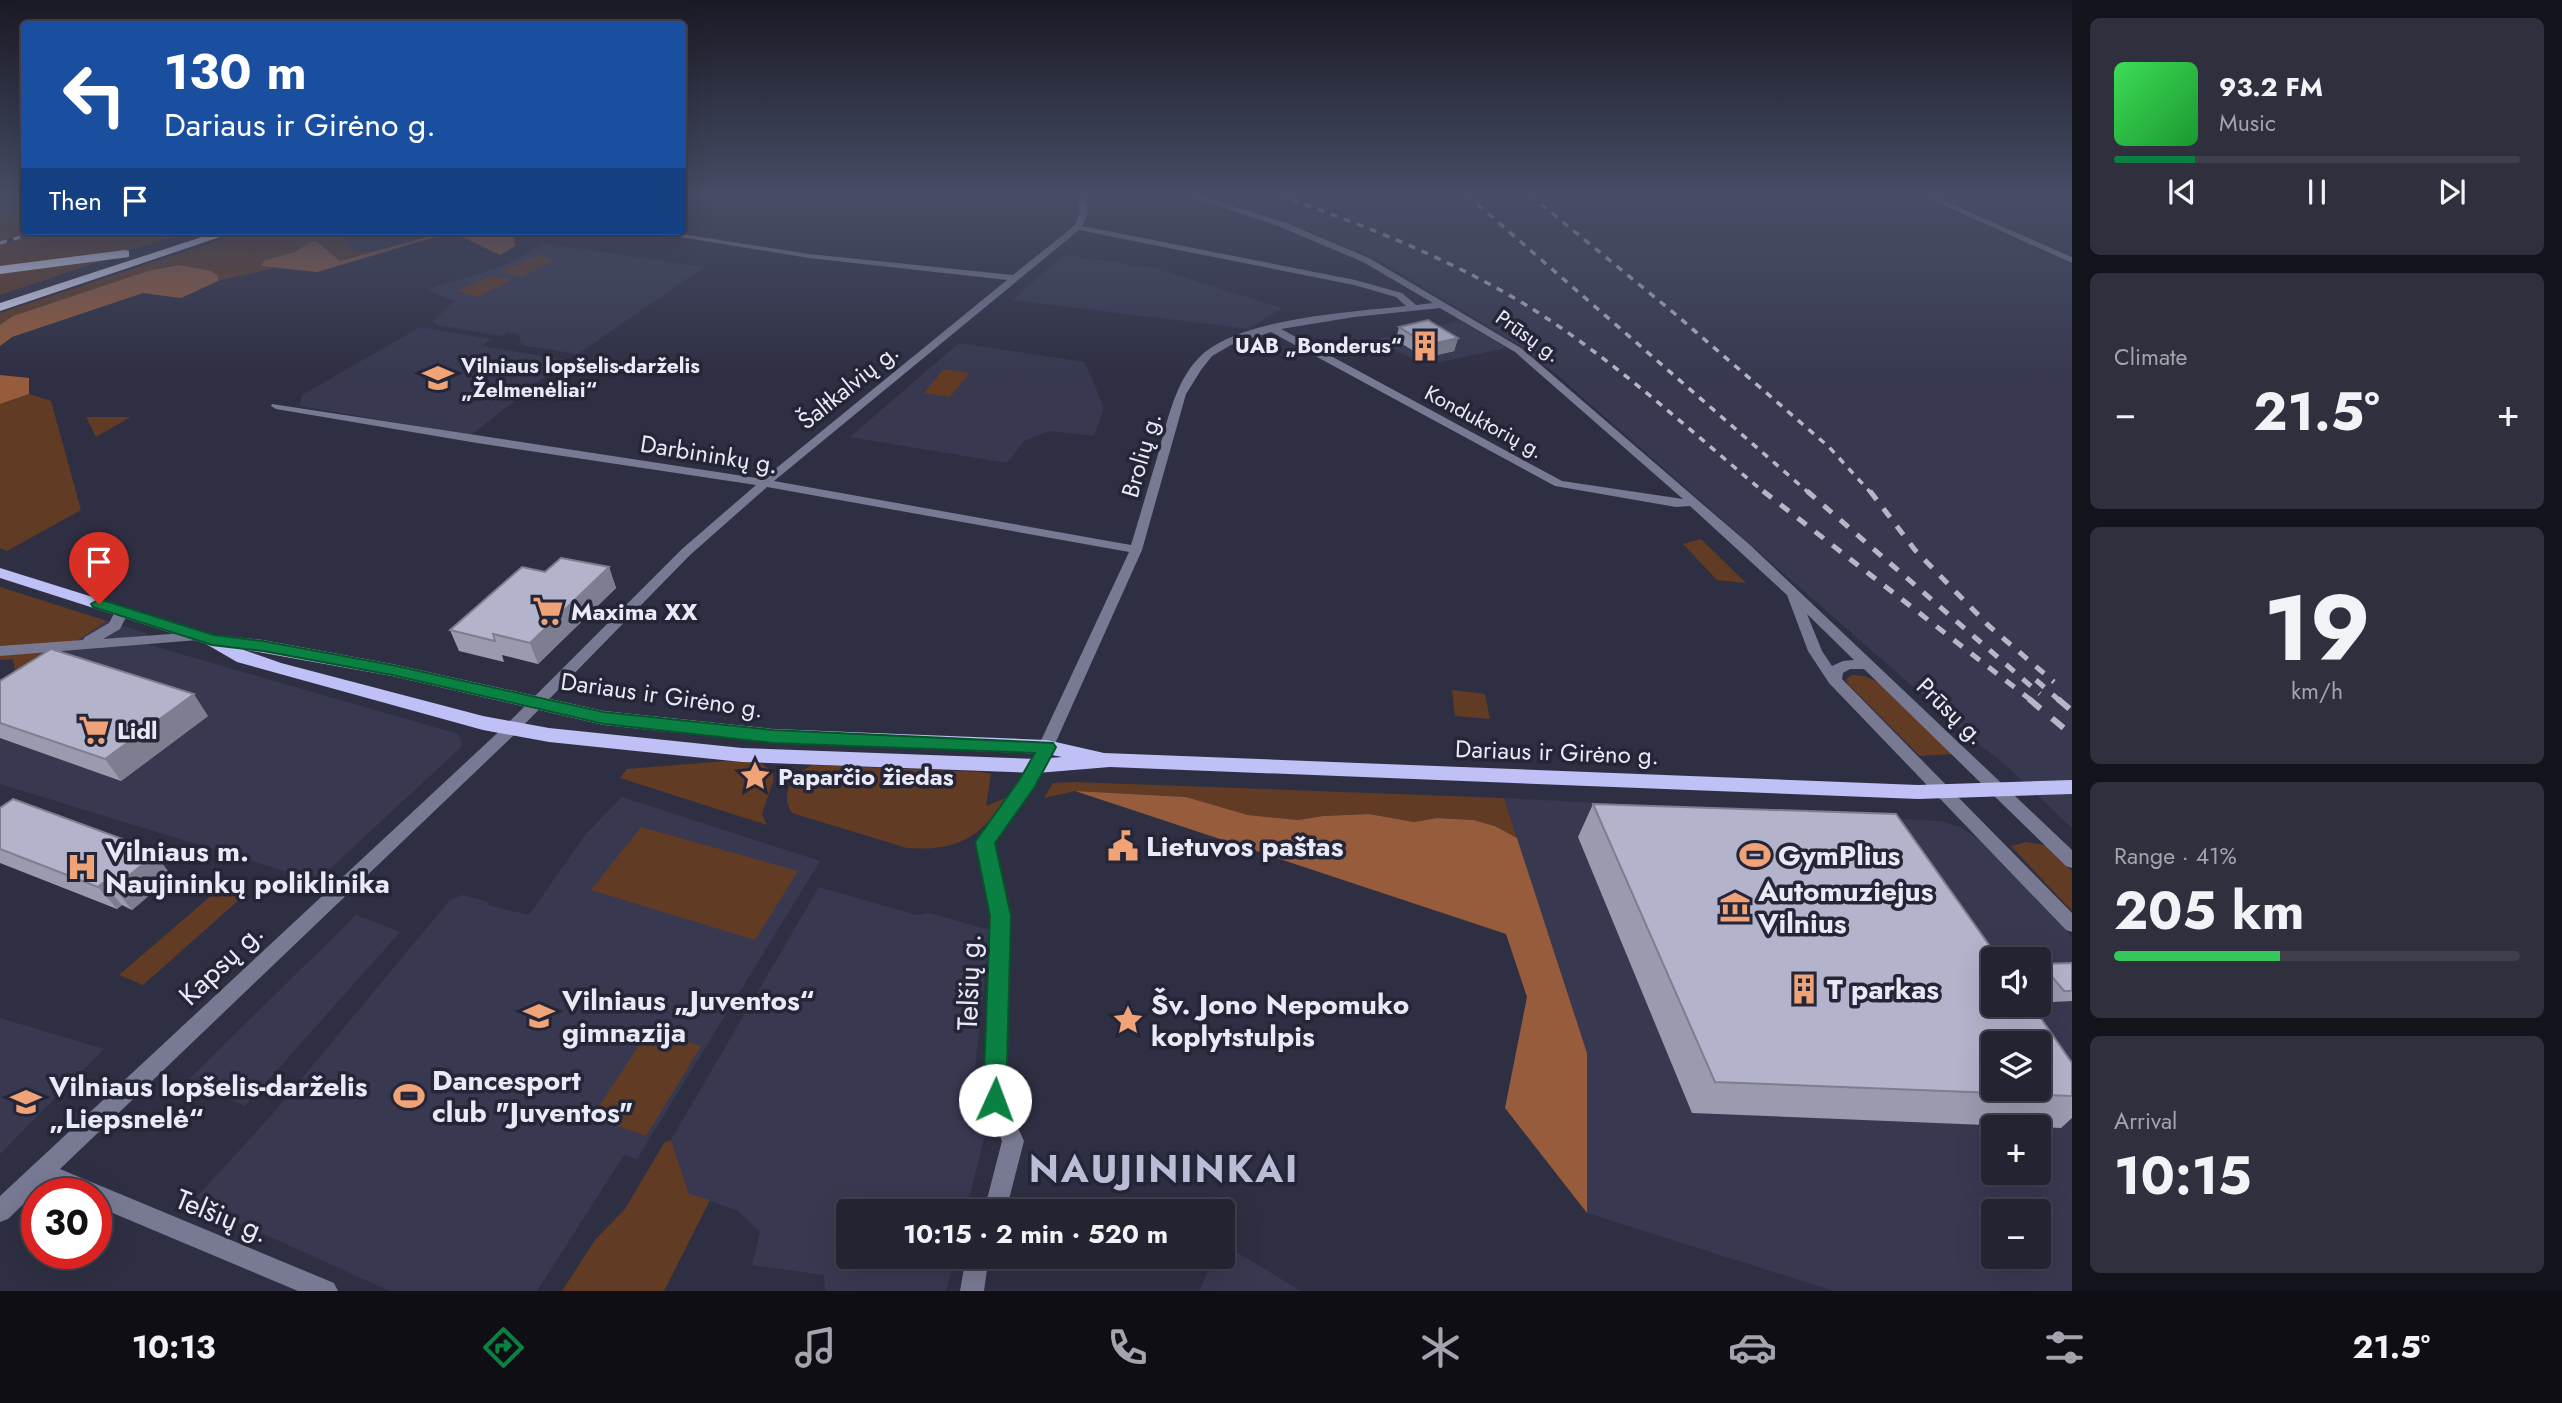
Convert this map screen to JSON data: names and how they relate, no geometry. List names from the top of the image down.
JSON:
{
  "streets": {
    "main road": ["Dariaus ir Girėno g."],
    "street": [
      "Prūsų g.",
      "Šaltkalvių g.",
      "Konduktorių g.",
      "Darbininkų g.",
      "Brolių g.",
      "Kapsų g.",
      "Telšių g."
    ]
  },
  "crossings": [
    ["Prūsų g.", "Konduktorių g."],
    ["Prūsų g.", "Brolių g."],
    ["Prūsų g.", "Dariaus ir Girėno g."],
    ["Šaltkalvių g.", "Darbininkų g."],
    ["Šaltkalvių g.", "Dariaus ir Girėno g."],
    ["Šaltkalvių g.", "Kapsų g."],
    ["Konduktorių g.", "Brolių g."],
    ["Darbininkų g.", "Brolių g."],
    ["Brolių g.", "Dariaus ir Girėno g."],
    ["Brolių g.", "Telšių g."],
    ["Dariaus ir Girėno g.", "Kapsų g."],
    ["Dariaus ir Girėno g.", "Telšių g."],
    ["Kapsų g.", "Telšių g."]
  ],
  "districts": ["NAUJININKAI"],
  "places": {
    "building": ["UAB „Bonderus“", "T parkas"],
    "school or university": ["Vilniaus lopšelis-darželis „Želmenėliai“", "Vilniaus „Juventos“ gimnazija", "Vilniaus lopšelis-darželis „Liepsnelė“"],
    "supermarket": ["Maxima XX", "Lidl"],
    "place": ["Paparčio žiedas", "Šv. Jono Nepomuko koplytstulpis"],
    "public building": ["Lietuvos paštas"],
    "sports": ["GymPlius", "Dancesport club \"Juventos\""],
    "hospital": ["Vilniaus m. Naujininkų poliklinika"],
    "museum": ["Automuziejus Vilnius"]
  },
  "page": {
    "turn": ["130 m", "Dariaus ir Girėno g."],
    "song": ["93.2 FM", "Music"],
    "then": "Then",
    "tile": [
      "Climate",
      ["19", "km/h"],
      ["Range · 41%", "205 km"],
      ["Arrival", "10:15"]
    ],
    "heat": ["−", "21.5°", "+"],
    "map_buttons": ["+", "−"],
    "limit": "30",
    "trip": "10:15 · 2 min · 520 m",
    "tabs": ["10:13", "21.5°"]
  }
}
